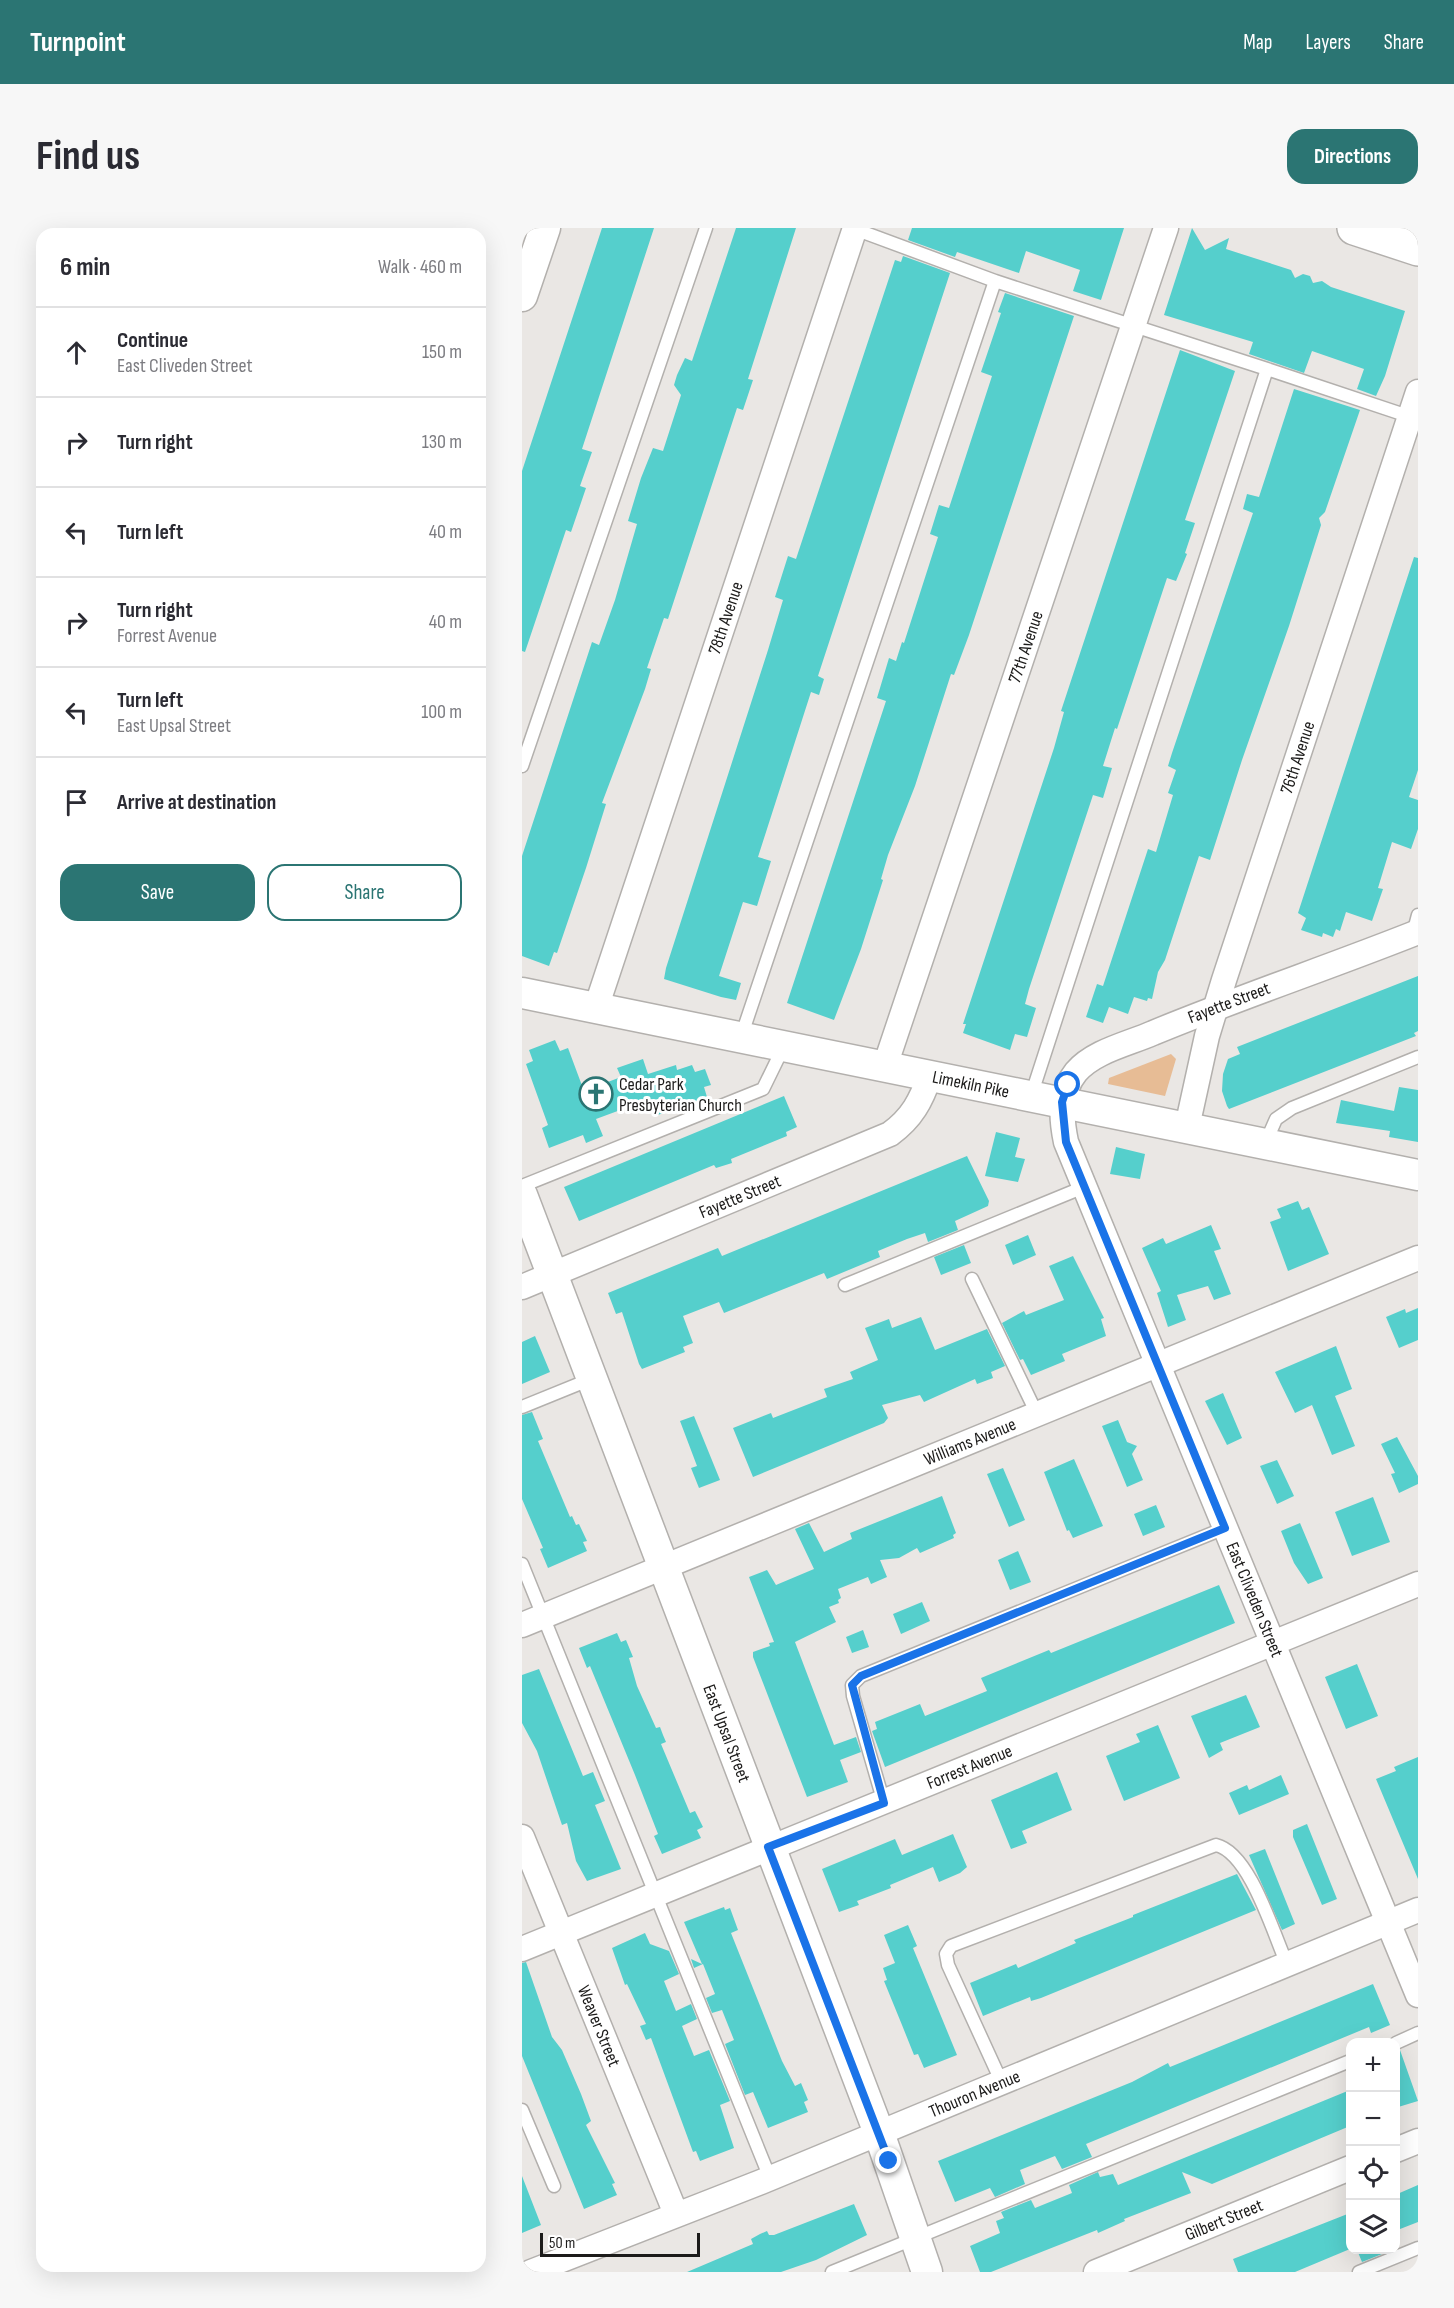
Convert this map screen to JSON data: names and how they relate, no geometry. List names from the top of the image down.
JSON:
{
  "streets": {
    "street": [
      "78th Avenue",
      "77th Avenue",
      "76th Avenue",
      "Fayette Street",
      "Limekiln Pike",
      "Williams Avenue",
      "East Cliveden Street",
      "East Upsal Street",
      "Forrest Avenue",
      "Weaver Street",
      "Thouron Avenue",
      "Gilbert Street"
    ]
  },
  "crossings": [
    ["78th Avenue", "Limekiln Pike"],
    ["77th Avenue", "Limekiln Pike"],
    ["76th Avenue", "Fayette Street"],
    ["76th Avenue", "Limekiln Pike"],
    ["Fayette Street", "Limekiln Pike"],
    ["Fayette Street", "East Cliveden Street"],
    ["Fayette Street", "East Upsal Street"],
    ["Limekiln Pike", "East Cliveden Street"],
    ["Williams Avenue", "East Cliveden Street"],
    ["Williams Avenue", "East Upsal Street"],
    ["East Cliveden Street", "Forrest Avenue"],
    ["East Cliveden Street", "Thouron Avenue"],
    ["East Upsal Street", "Forrest Avenue"],
    ["East Upsal Street", "Thouron Avenue"],
    ["Forrest Avenue", "Weaver Street"],
    ["Weaver Street", "Thouron Avenue"]
  ],
  "places": {
    "church": ["Cedar Park Presbyterian Church"]
  },
  "scale_bar": "50 m",
  "page": {
    "header": "Turnpoint",
    "nav": ["Map", "Layers", "Share"],
    "buttons": [
      "Directions",
      ["Save", "Share"]
    ],
    "title": "Find us",
    "heading": ["6 min", "Walk · 460 m"],
    "list": [
      ["Continue", "East Cliveden Street", "150 m"],
      ["Turn right", "130 m"],
      ["Turn left", "40 m"],
      ["Turn right", "Forrest Avenue", "40 m"],
      ["Turn left", "East Upsal Street", "100 m"],
      "Arrive at destination"
    ],
    "map_buttons": ["+", "−"],
    "scale": "50 m"
  }
}
